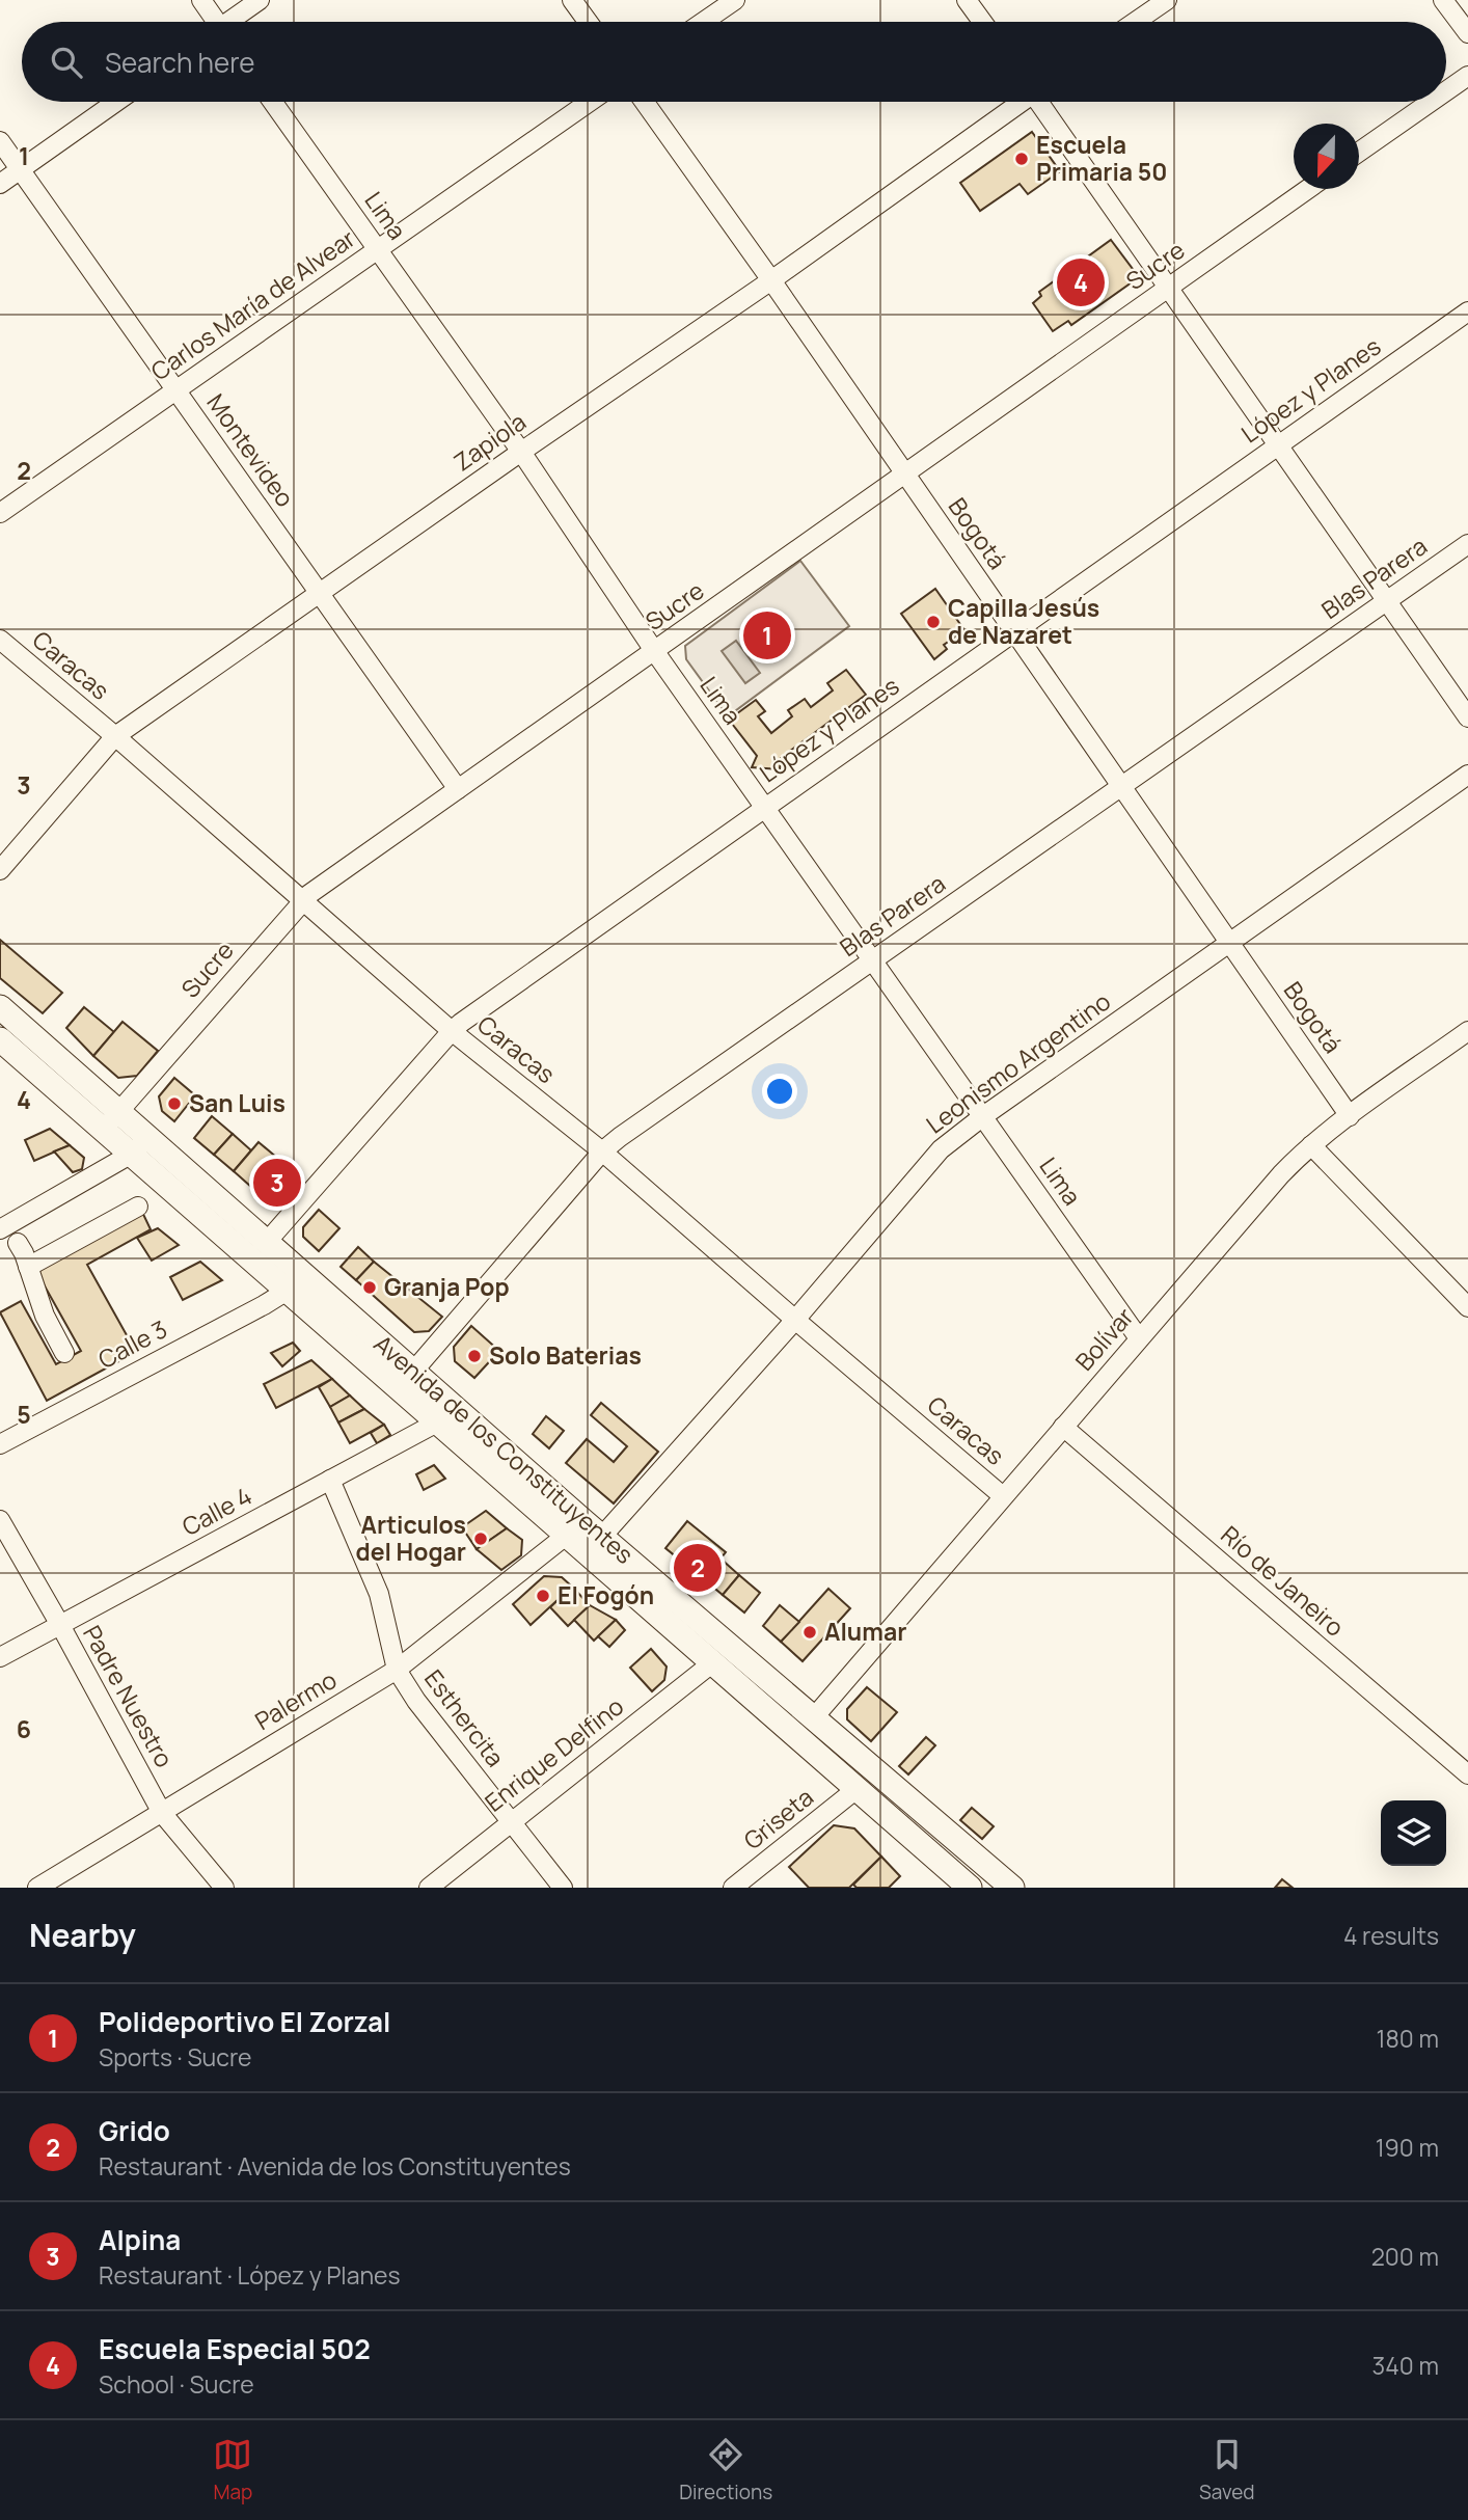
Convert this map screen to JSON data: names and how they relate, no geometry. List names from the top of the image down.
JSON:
{
  "streets": {
    "main road": ["Avenida de los Constituyentes"],
    "street": [
      "Lima",
      "Sucre",
      "Carlos María de Alvear",
      "López y Planes",
      "Zapiola",
      "Montevideo",
      "Bogotá",
      "Blas Parera",
      "Caracas",
      "Leonismo Argentino",
      "Bolívar",
      "Calle 3",
      "Calle 4",
      "Río de Janeiro",
      "Padre Nuestro",
      "Palermo",
      "Esthercita",
      "Enrique Delfino",
      "Griseta"
    ]
  },
  "crossings": [
    ["Lima", "Sucre"],
    ["Lima", "Carlos María de Alvear"],
    ["Lima", "López y Planes"],
    ["Lima", "Zapiola"],
    ["Lima", "Blas Parera"],
    ["Lima", "Leonismo Argentino"],
    ["Lima", "Bolívar"],
    ["Sucre", "Montevideo"],
    ["Sucre", "Bogotá"],
    ["Sucre", "Caracas"],
    ["Sucre", "Avenida de los Constituyentes"],
    ["Carlos María de Alvear", "Montevideo"],
    ["López y Planes", "Bogotá"],
    ["López y Planes", "Caracas"],
    ["López y Planes", "Avenida de los Constituyentes"],
    ["Zapiola", "Montevideo"],
    ["Zapiola", "Bogotá"],
    ["Zapiola", "Caracas"],
    ["Bogotá", "Blas Parera"],
    ["Bogotá", "Leonismo Argentino"],
    ["Bogotá", "Bolívar"],
    ["Blas Parera", "Caracas"],
    ["Blas Parera", "Avenida de los Constituyentes"],
    ["Caracas", "Leonismo Argentino"],
    ["Caracas", "Bolívar"],
    ["Leonismo Argentino", "Avenida de los Constituyentes"],
    ["Bolívar", "Avenida de los Constituyentes"],
    ["Bolívar", "Río de Janeiro"],
    ["Calle 3", "Avenida de los Constituyentes"],
    ["Avenida de los Constituyentes", "Calle 4"],
    ["Avenida de los Constituyentes", "Palermo"],
    ["Avenida de los Constituyentes", "Enrique Delfino"],
    ["Avenida de los Constituyentes", "Griseta"],
    ["Calle 4", "Padre Nuestro"],
    ["Calle 4", "Esthercita"],
    ["Padre Nuestro", "Palermo"],
    ["Palermo", "Esthercita"],
    ["Esthercita", "Enrique Delfino"]
  ],
  "places": [
    "Escuela Primaria 50",
    "Capilla Jesús de Nazaret",
    "San Luis",
    "Granja Pop",
    "Solo Baterias",
    "Articulos del Hogar",
    "El Fogón",
    "Alumar"
  ],
  "north": "bottom",
  "page": {
    "search": "Search here",
    "pins": [
      "4",
      "1",
      "3",
      "2"
    ],
    "heading": ["Nearby", "4 results"],
    "list": [
      {
        "mark": "1",
        "name": "Polideportivo El Zorzal",
        "note": "Sports · Sucre",
        "value": "180 m"
      },
      {
        "mark": "2",
        "name": "Grido",
        "note": "Restaurant · Avenida de los Constituyentes",
        "value": "190 m"
      },
      {
        "mark": "3",
        "name": "Alpina",
        "note": "Restaurant · López y Planes",
        "value": "200 m"
      },
      {
        "mark": "4",
        "name": "Escuela Especial 502",
        "note": "School · Sucre",
        "value": "340 m"
      }
    ],
    "nav": ["Map", "Directions", "Saved"]
  },
  "grid": {
    "rows": [
      "1",
      "2",
      "3",
      "4",
      "5",
      "6"
    ]
  }
}
